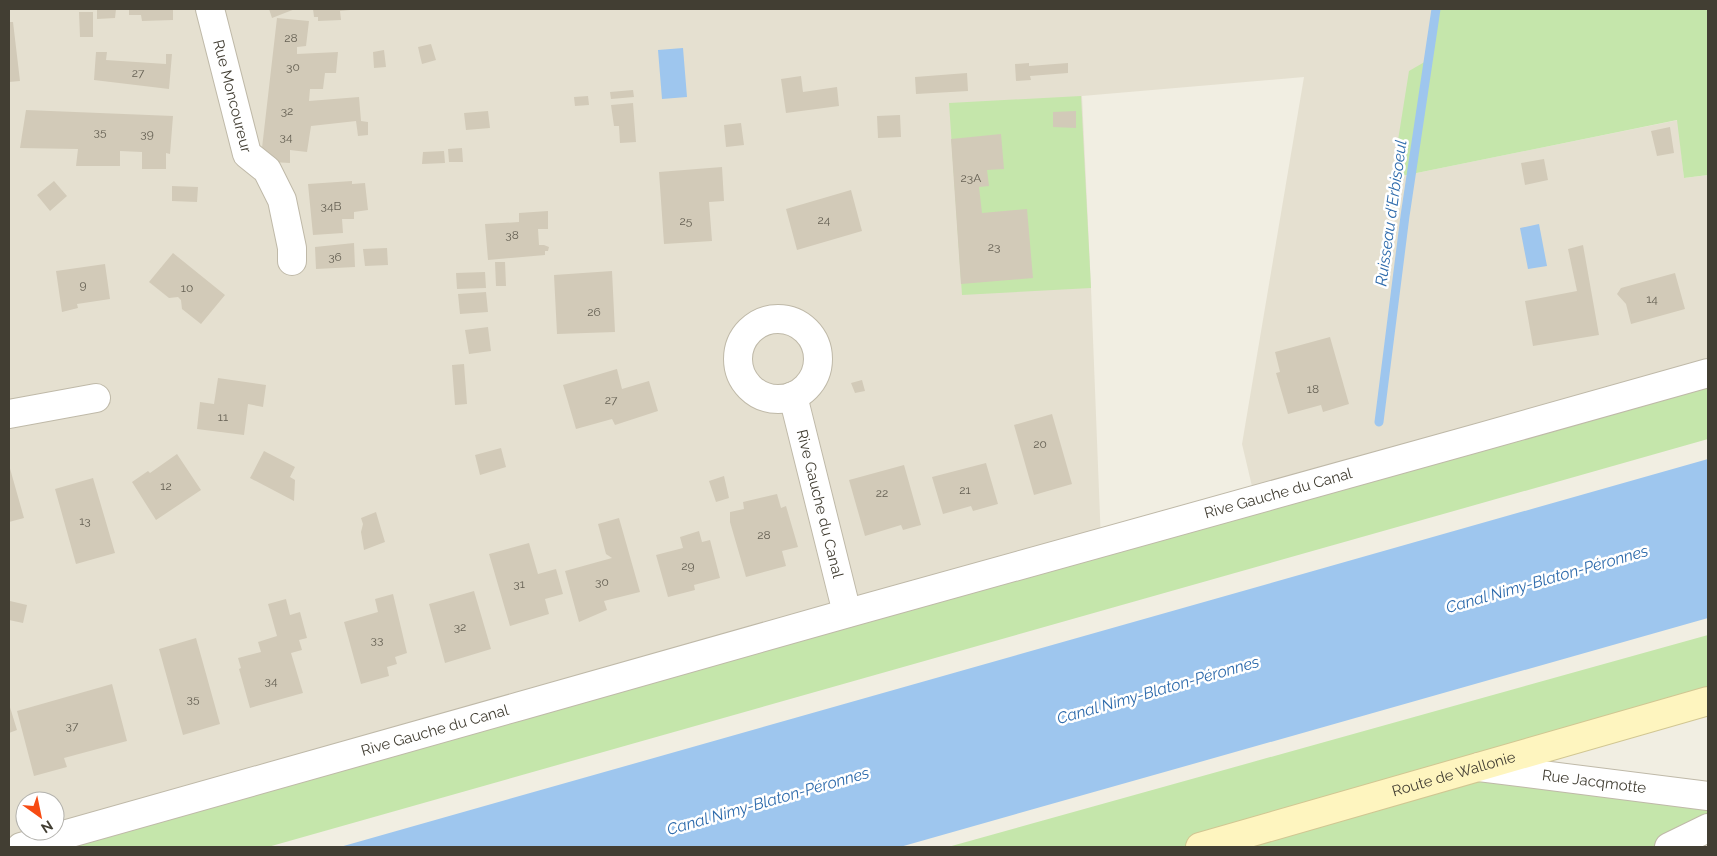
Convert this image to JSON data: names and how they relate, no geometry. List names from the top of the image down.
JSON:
{
  "streets": {
    "main road": ["Route de Wallonie"],
    "street": ["Rue Moncoureur", "Rive Gauche du Canal", "Rue Jacqmotte"]
  },
  "crossings": [
    ["Route de Wallonie", "Rue Jacqmotte"]
  ],
  "water": ["Ruisseau d'Erbisoeul", "Canal Nimy-Blaton-Péronnes"],
  "house_numbers": [
    "28",
    "30",
    "27",
    "32",
    "35",
    "39",
    "34",
    "23A",
    "34B",
    "24",
    "25",
    "38",
    "23",
    "36",
    "9",
    "10",
    "14",
    "26",
    "18",
    "27",
    "11",
    "20",
    "12",
    "21",
    "22",
    "13",
    "28",
    "29",
    "30",
    "31",
    "32",
    "33",
    "34",
    "35",
    "37"
  ],
  "north": "bottom right"
}
